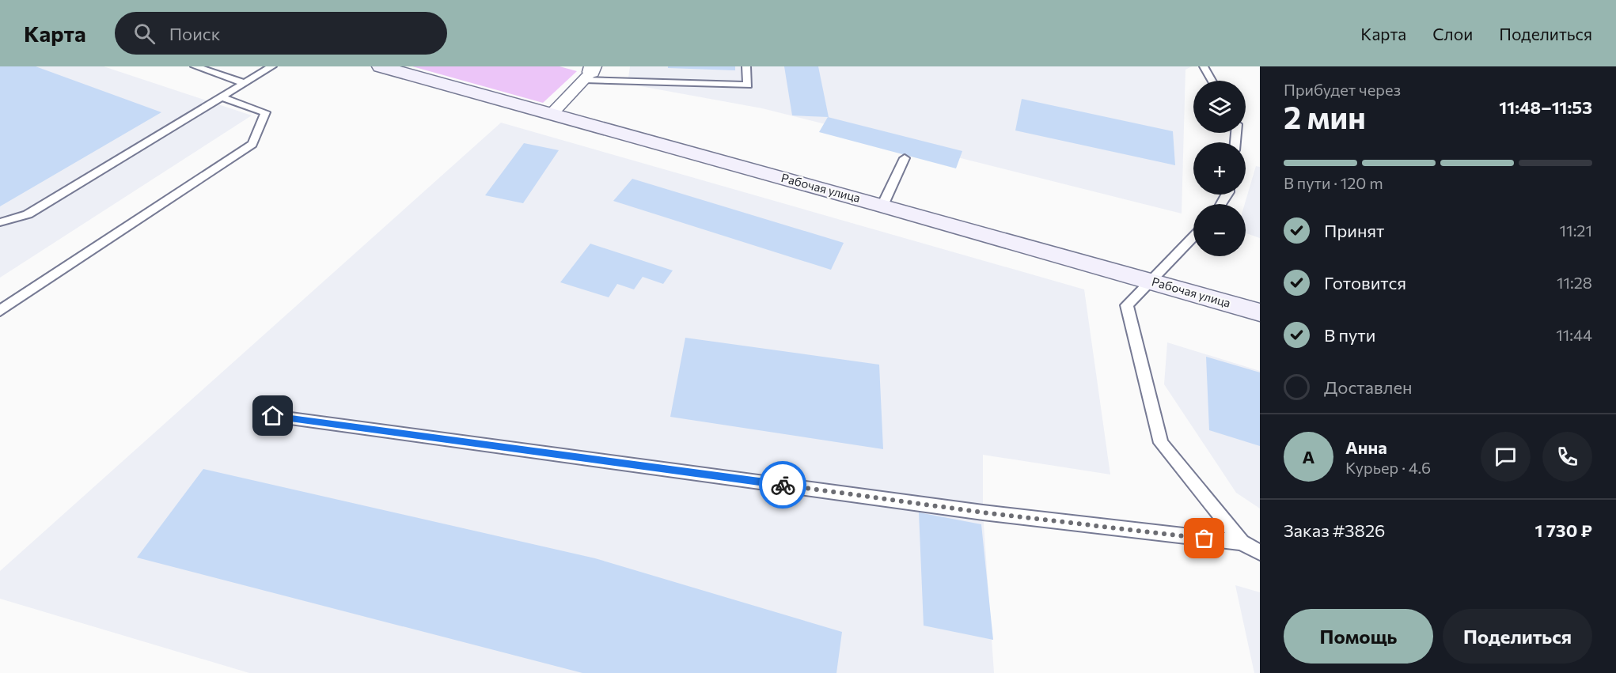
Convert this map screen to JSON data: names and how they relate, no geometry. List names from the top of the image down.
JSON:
{
  "streets": {
    "main road": ["Рабочая улица"]
  },
  "page": {
    "header": "Карта",
    "search": "Поиск",
    "nav": ["Карта", "Слои", "Поделиться"],
    "heading": ["2 мин", "Прибудет через", "11:48–11:53"],
    "panel": [
      "Анна",
      "Курьер · 4.6",
      "Заказ #3826",
      "1 730 ₽"
    ],
    "map_buttons": ["+", "−"],
    "bar": "В пути · 120 m",
    "list": [
      ["Принят", "11:21"],
      ["Готовится", "11:28"],
      ["В пути", "11:44"],
      "Доставлен"
    ],
    "round": "А",
    "buttons": ["Помощь", "Поделиться"]
  }
}
